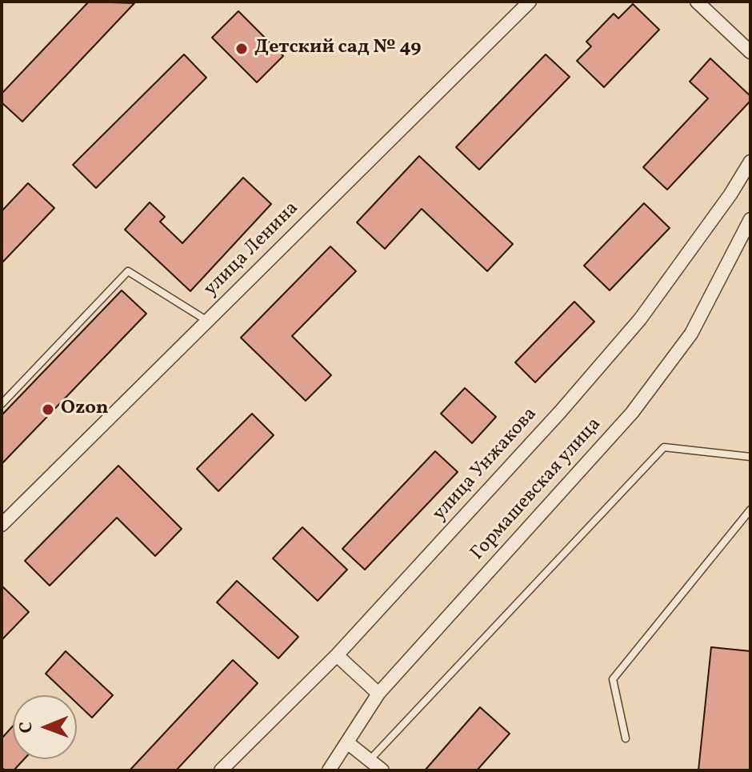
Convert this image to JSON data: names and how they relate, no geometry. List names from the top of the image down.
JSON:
{
  "streets": {
    "street": ["улица Ленина", "улица Унжакова", "Гормашевская улица"]
  },
  "places": ["Детский сад № 49", "Ozon"],
  "north": "left"
}
